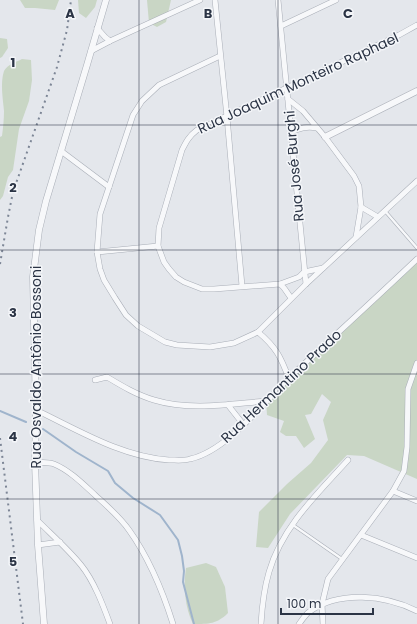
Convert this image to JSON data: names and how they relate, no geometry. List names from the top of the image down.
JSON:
{
  "streets": {
    "street": [
      "Rua Joaquim Monteiro Raphael",
      "Rua José Burghi",
      "Rua Osvaldo Antônio Bossoni",
      "Rua Hermantino Prado"
    ]
  },
  "crossings": [
    ["Rua Joaquim Monteiro Raphael", "Rua José Burghi"],
    ["Rua Osvaldo Antônio Bossoni", "Rua Hermantino Prado"]
  ],
  "scale_bar": "100 m",
  "grid": {
    "columns": ["A", "B", "C"],
    "rows": [
      "1",
      "2",
      "3",
      "4",
      "5"
    ]
  }
}
